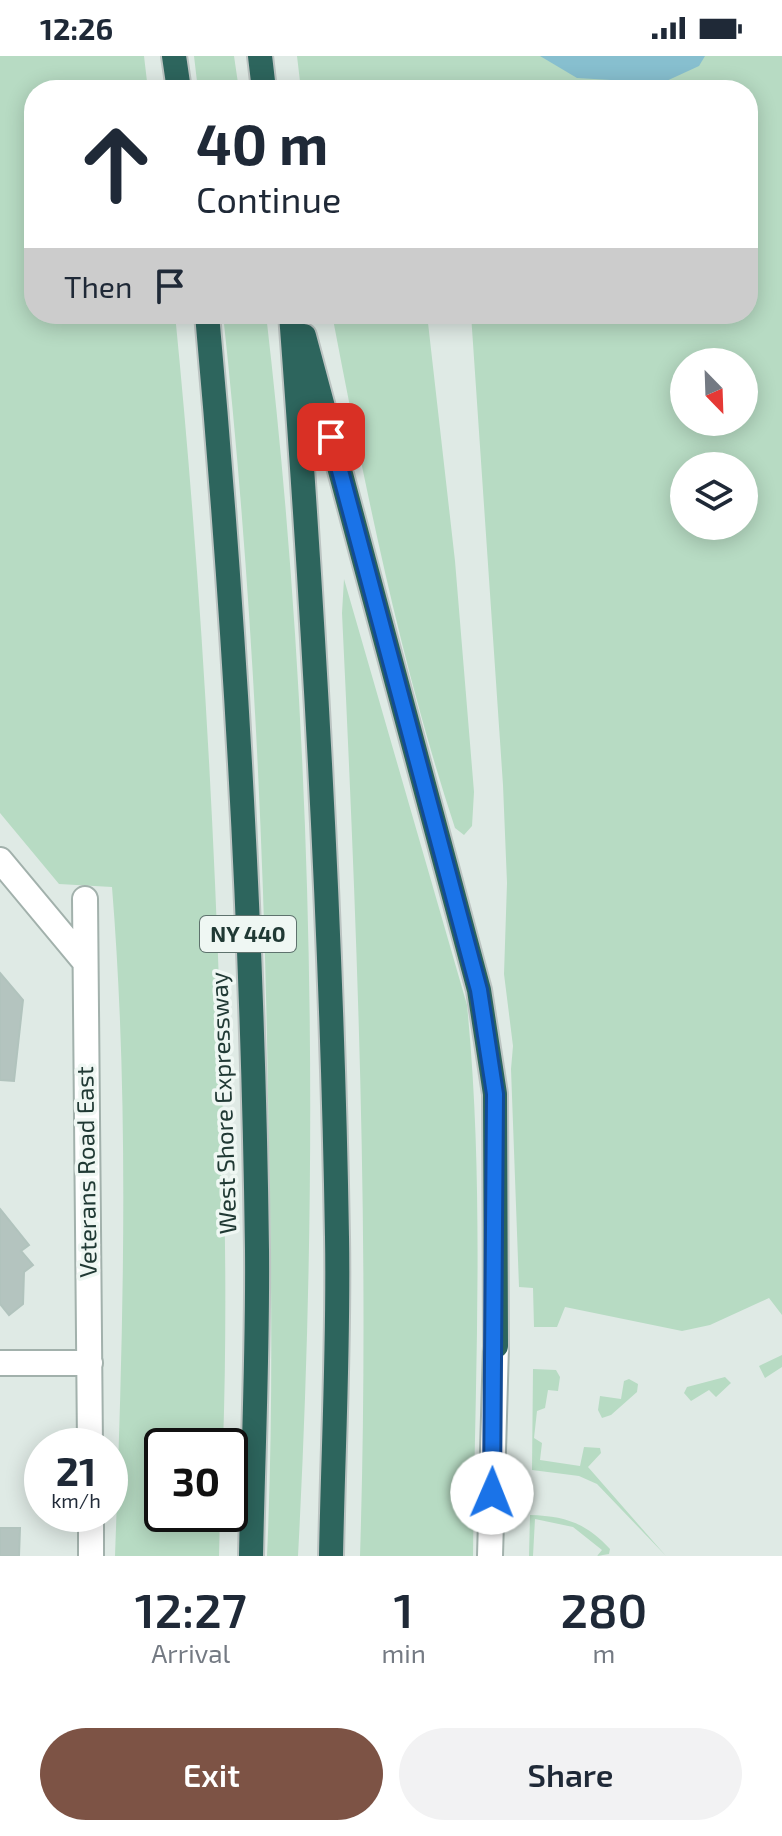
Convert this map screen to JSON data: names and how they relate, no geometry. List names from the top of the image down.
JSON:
{
  "streets": {
    "highway": ["NY 440", "West Shore Expressway"],
    "street": ["Veterans Road East"]
  },
  "north": "bottom right",
  "page": {
    "status": "12:26",
    "turn": ["40 m", "Continue"],
    "then": "Then",
    "speed": "21 km/h",
    "limit": "30",
    "eta": [
      "12:27",
      "Arrival",
      "1",
      "min",
      "280",
      "m"
    ],
    "buttons": ["Exit", "Share"]
  }
}
